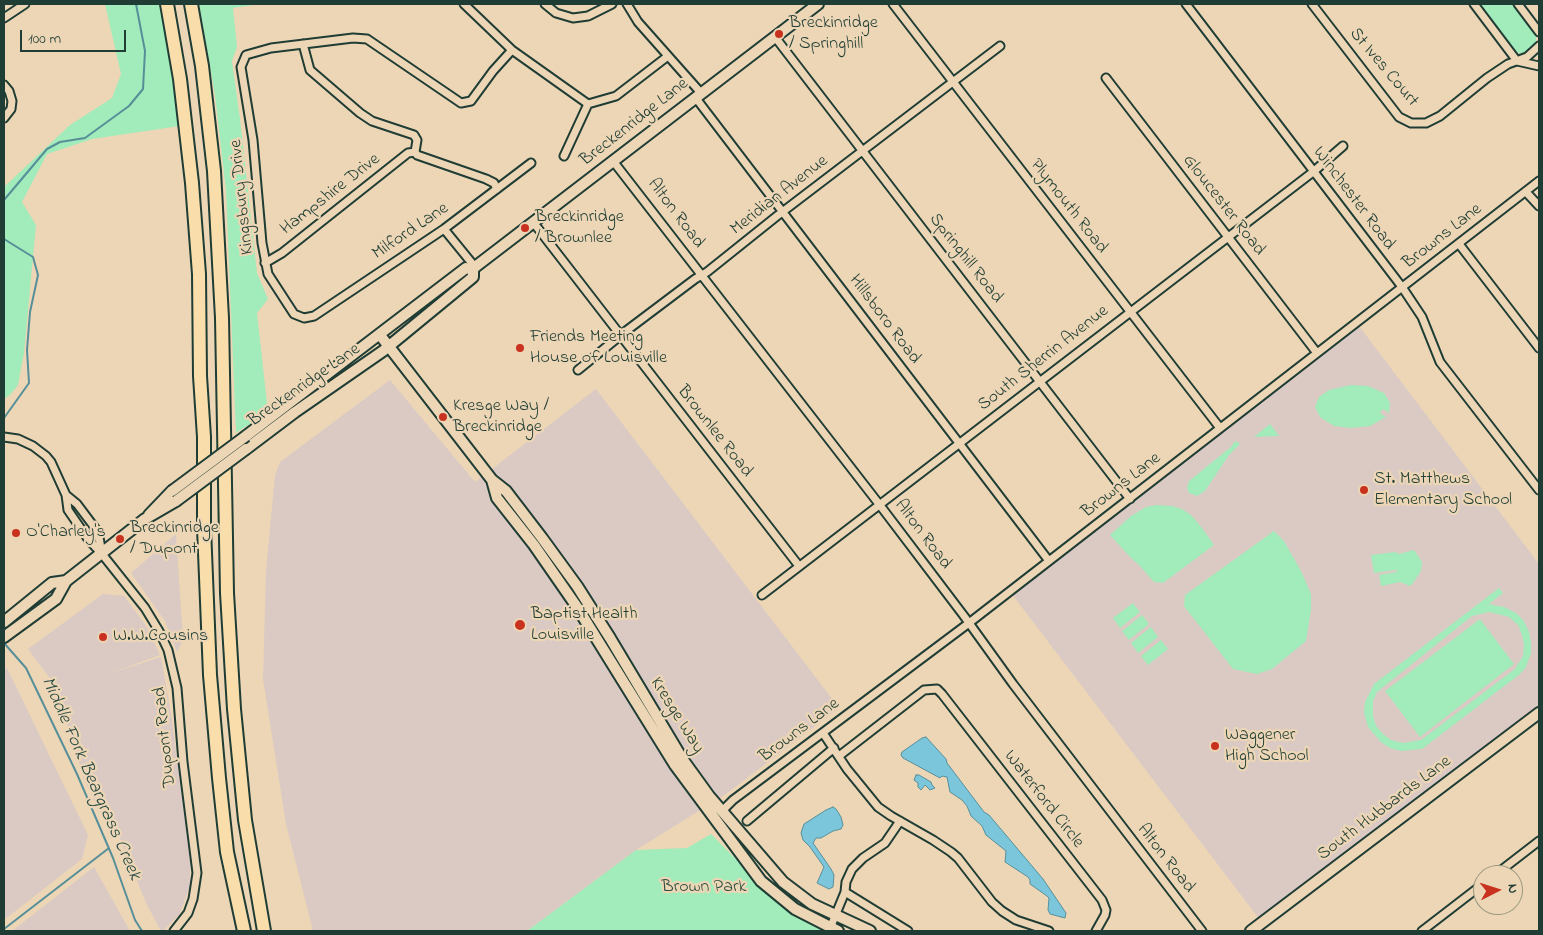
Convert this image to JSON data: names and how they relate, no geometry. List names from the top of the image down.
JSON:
{
  "streets": {
    "street": [
      "St Ives Court",
      "Breckenridge Lane",
      "Hampshire Drive",
      "Meridian Avenue",
      "Kingsbury Drive",
      "Winchester Road",
      "Gloucester Road",
      "Plymouth Road",
      "Alton Road",
      "Milford Lane",
      "Browns Lane",
      "Springhill Road",
      "Hillsboro Road",
      "South Sherrin Avenue",
      "Brownlee Road",
      "Kresge Way",
      "Dupont Road",
      "Waterford Circle",
      "South Hubbards Lane"
    ]
  },
  "crossings": [
    ["Breckenridge Lane", "Alton Road"],
    ["Breckenridge Lane", "Springhill Road"],
    ["Breckenridge Lane", "Hillsboro Road"],
    ["Breckenridge Lane", "Brownlee Road"],
    ["Breckenridge Lane", "Kresge Way"],
    ["Breckenridge Lane", "Dupont Road"],
    ["Hampshire Drive", "Kingsbury Drive"],
    ["Meridian Avenue", "Plymouth Road"],
    ["Meridian Avenue", "Alton Road"],
    ["Meridian Avenue", "Springhill Road"],
    ["Meridian Avenue", "Hillsboro Road"],
    ["Meridian Avenue", "Brownlee Road"],
    ["Kingsbury Drive", "Milford Lane"],
    ["Winchester Road", "Browns Lane"],
    ["Winchester Road", "South Sherrin Avenue"],
    ["Gloucester Road", "Browns Lane"],
    ["Gloucester Road", "South Sherrin Avenue"],
    ["Plymouth Road", "Browns Lane"],
    ["Plymouth Road", "South Sherrin Avenue"],
    ["Alton Road", "Browns Lane"],
    ["Alton Road", "South Sherrin Avenue"],
    ["Browns Lane", "Springhill Road"],
    ["Browns Lane", "Hillsboro Road"],
    ["Browns Lane", "Kresge Way"],
    ["Springhill Road", "South Sherrin Avenue"],
    ["Hillsboro Road", "South Sherrin Avenue"],
    ["South Sherrin Avenue", "Brownlee Road"]
  ],
  "water": ["Middle Fork Beargrass Creek"],
  "parks": ["Brown Park"],
  "places": [
    "Breckinridge / Springhill",
    "Breckinridge / Brownlee",
    "Friends Meeting House of Louisville",
    "Kresge Way / Breckinridge",
    "St. Matthews Elementary School",
    "O'Charley's",
    "Breckinridge / Dupont",
    "Baptist Health Louisville",
    "W.W.Cousins",
    "Waggener High School"
  ],
  "scale_bar": "100 m",
  "north": "right"
}
